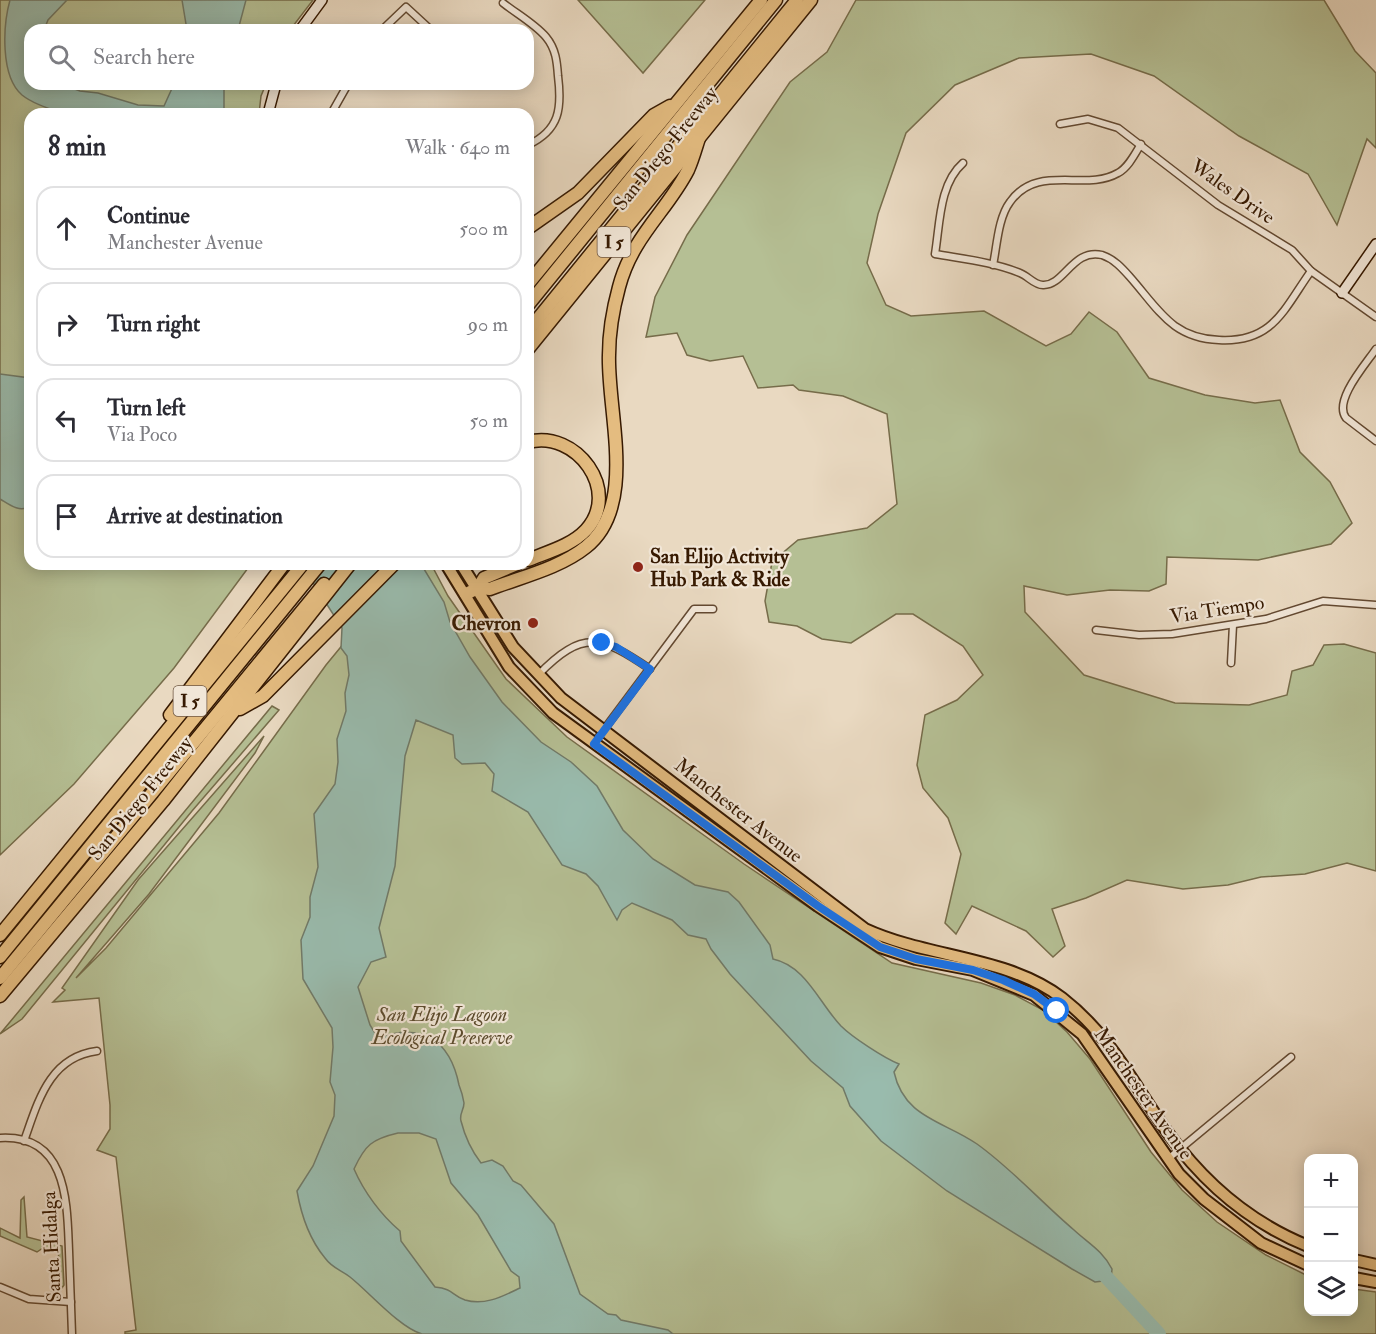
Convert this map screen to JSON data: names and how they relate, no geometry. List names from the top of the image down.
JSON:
{
  "streets": {
    "highway": ["San Diego Freeway", "I 5"],
    "main road": ["Manchester Avenue"],
    "street": ["Wales Drive", "Via Tiempo", "Santa Hidalga"]
  },
  "parks": ["San Elijo Lagoon Ecological Preserve"],
  "places": ["San Elijo Activity Hub Park & Ride", "Chevron"],
  "page": {
    "search": "Search here",
    "heading": ["8 min", "Walk · 640 m"],
    "list": [
      ["Continue", "Manchester Avenue", "500 m"],
      ["Turn right", "90 m"],
      ["Turn left", "Via Poco", "50 m"],
      "Arrive at destination"
    ],
    "map_buttons": ["+", "−"]
  }
}
